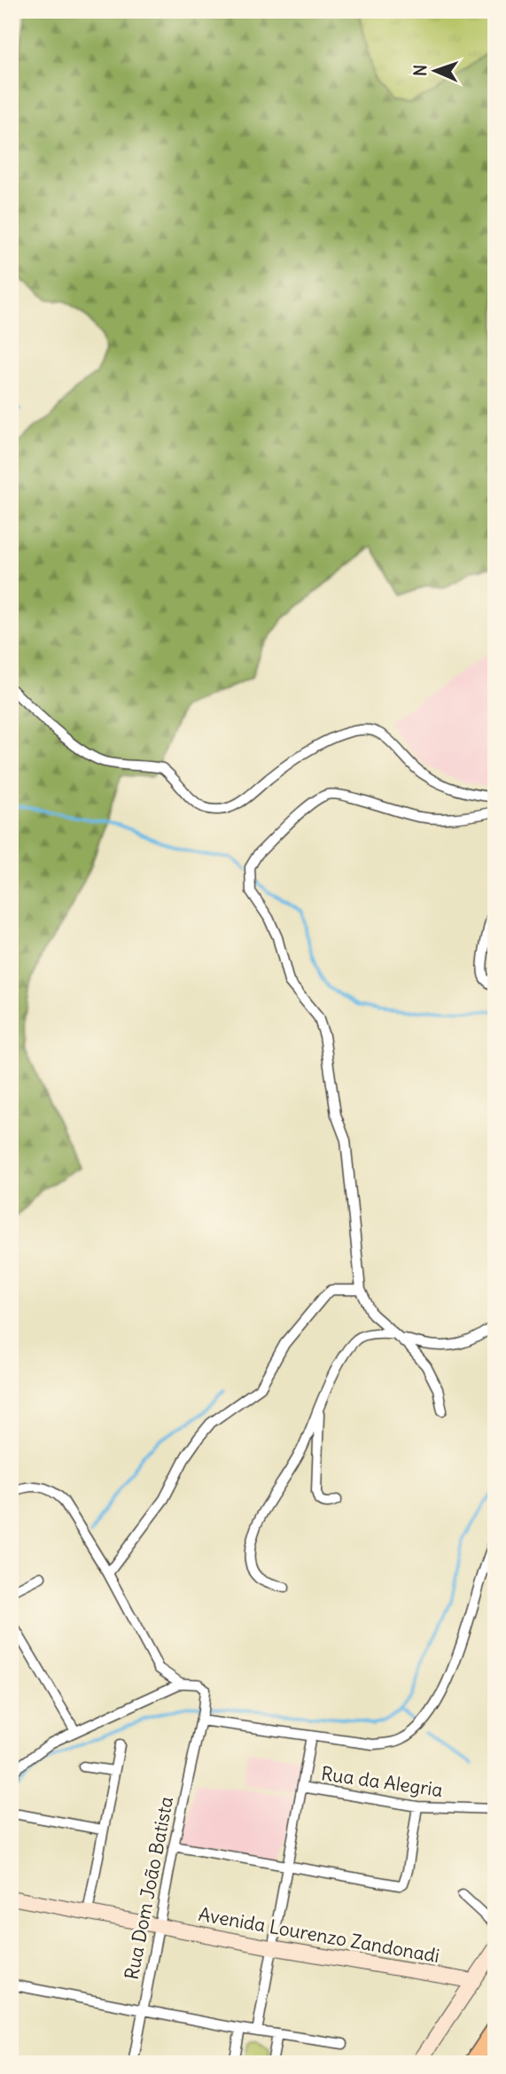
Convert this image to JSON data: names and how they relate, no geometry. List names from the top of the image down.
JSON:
{
  "streets": {
    "street": ["Rua da Alegria", "Rua Dom João Batista", "Avenida Lourenzo Zandonadi"]
  },
  "crossings": [
    ["Rua Dom João Batista", "Avenida Lourenzo Zandonadi"]
  ],
  "north": "left"
}
